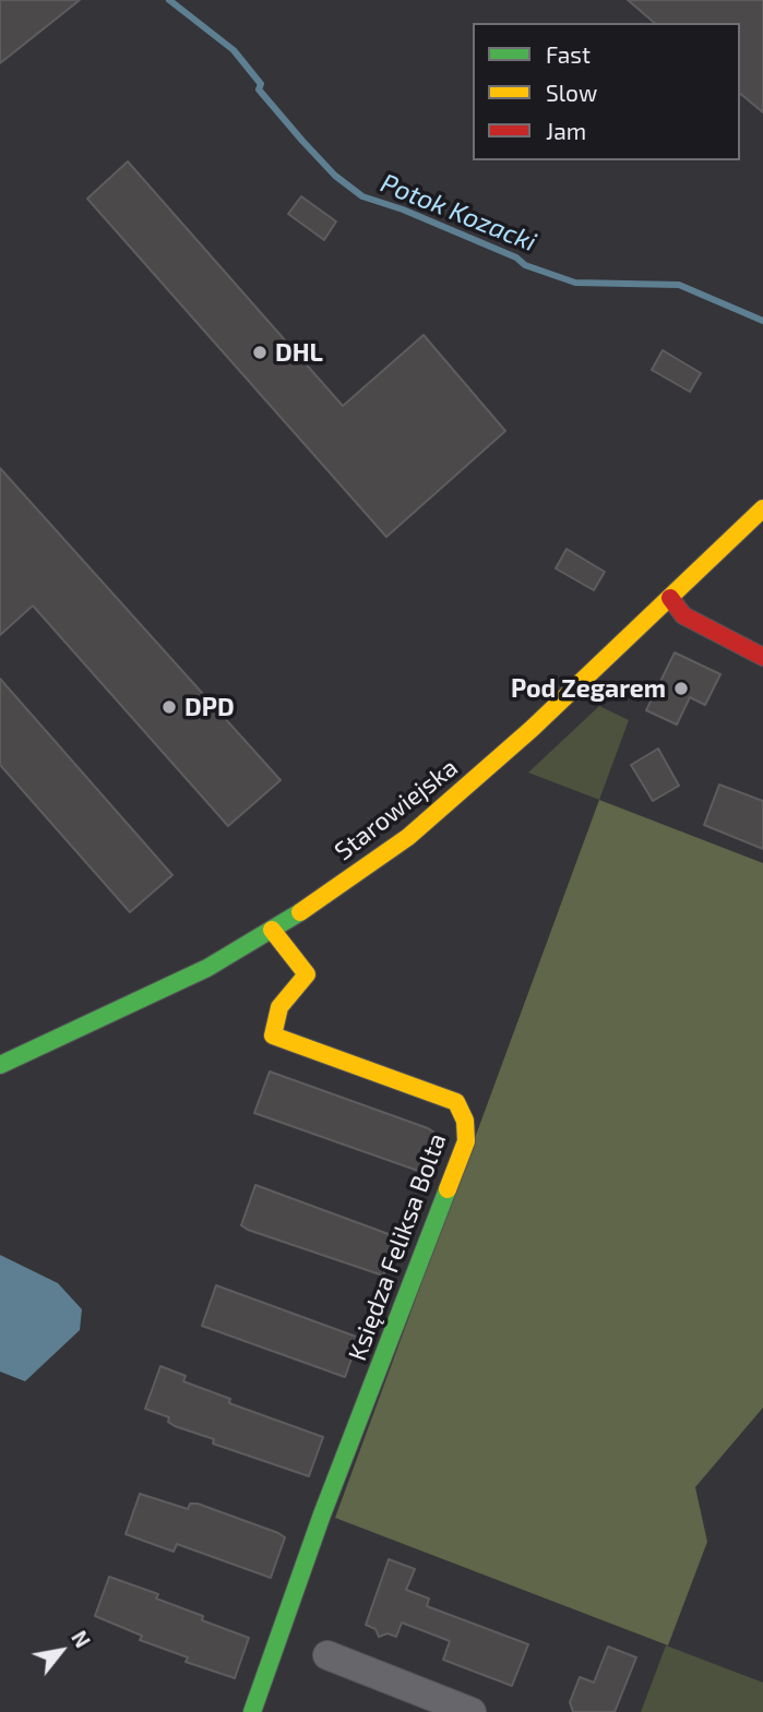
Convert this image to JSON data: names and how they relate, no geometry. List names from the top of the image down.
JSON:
{
  "streets": {
    "street": ["Starowiejska", "Księdza Feliksa Bolta"]
  },
  "crossings": [
    ["Starowiejska", "Księdza Feliksa Bolta"]
  ],
  "water": ["Potok Kozacki"],
  "places": ["DHL", "Pod Zegarem", "DPD"],
  "legend": ["Fast", "Slow", "Jam"],
  "north": "top right"
}
